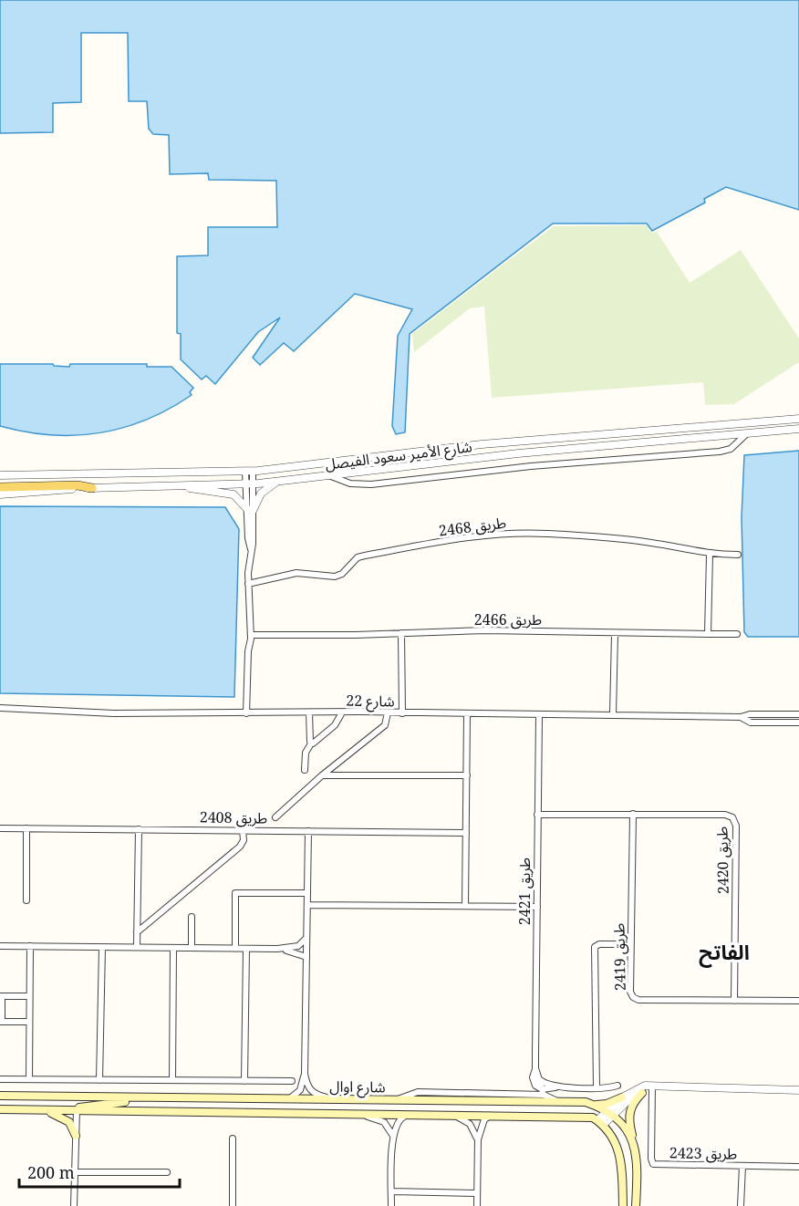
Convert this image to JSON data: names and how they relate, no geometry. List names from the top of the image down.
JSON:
{
  "streets": {
    "main road": ["شارع اوال"],
    "street": [
      "شارع الأمير سعود الفيصل",
      "طريق 2468",
      "طريق 2466",
      "شارع 22",
      "طريق 2408",
      "طريق 2420",
      "طريق 2421",
      "طريق 2419",
      "طريق 2423"
    ]
  },
  "crossings": [
    ["شارع 22", "طريق 2421"],
    ["طريق 2420", "طريق 2421"],
    ["طريق 2420", "طريق 2419"]
  ],
  "districts": ["الفاتح"],
  "scale_bar": "200 m"
}
